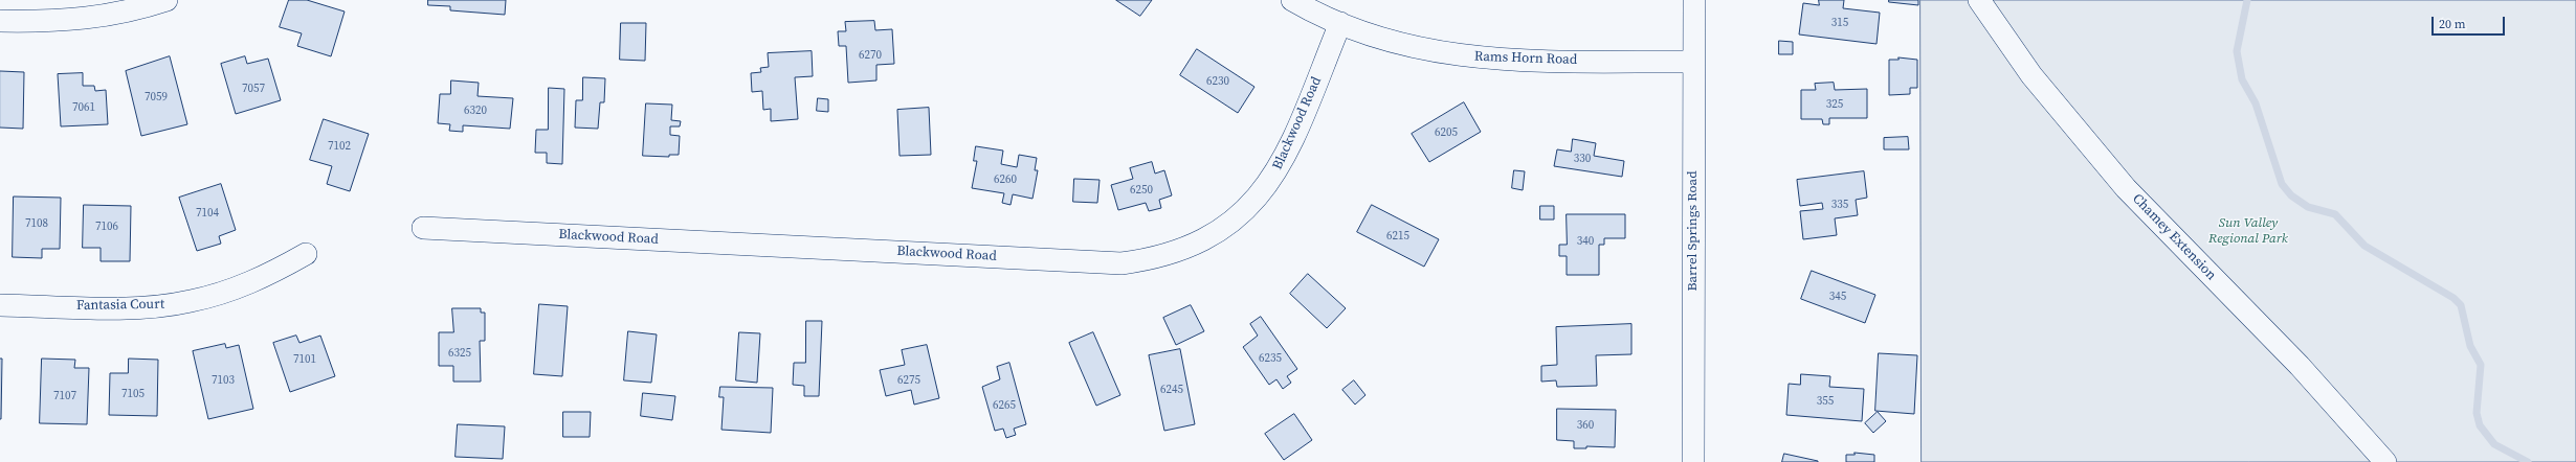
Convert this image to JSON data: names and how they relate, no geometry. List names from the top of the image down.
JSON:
{
  "streets": {
    "street": [
      "Rams Horn Road",
      "Blackwood Road",
      "Barrel Springs Road",
      "Chamey Extension",
      "Fantasia Court"
    ]
  },
  "crossings": [
    ["Rams Horn Road", "Blackwood Road"],
    ["Rams Horn Road", "Barrel Springs Road"]
  ],
  "parks": ["Sun Valley Regional Park"],
  "house_numbers": [
    "315",
    "6270",
    "6230",
    "7057",
    "7059",
    "325",
    "7061",
    "6320",
    "6205",
    "7102",
    "330",
    "6260",
    "6250",
    "335",
    "7104",
    "7108",
    "7106",
    "6215",
    "340",
    "345",
    "6325",
    "6235",
    "7101",
    "7103",
    "6275",
    "6245",
    "7105",
    "7107",
    "355",
    "6265",
    "360"
  ],
  "scale_bar": "20 m"
}
